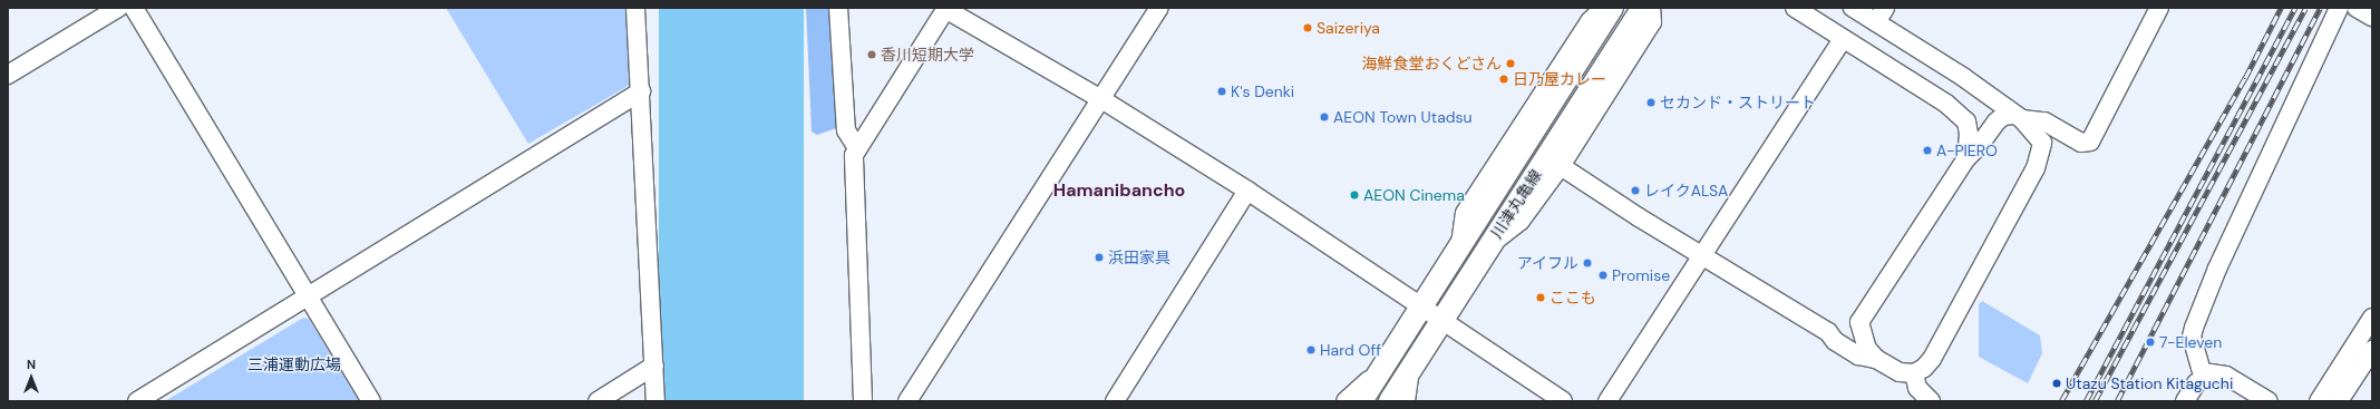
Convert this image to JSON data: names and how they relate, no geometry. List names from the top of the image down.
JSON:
{
  "streets": {
    "main road": ["川津丸亀線"]
  },
  "districts": ["Hamanibancho"],
  "parks": ["三浦運動広場"],
  "places": [
    "Saizeriya",
    "香川短期大学",
    "海鮮食堂おくどさん",
    "日乃屋カレー",
    "K's Denki",
    "セカンド・ストリート",
    "AEON Town Utadsu",
    "A-PIERO",
    "レイクALSA",
    "AEON Cinema",
    "浜田家具",
    "アイフル",
    "Promise",
    "ここも",
    "7-Eleven",
    "Hard Off",
    "Utazu Station Kitaguchi"
  ],
  "north": "top"
}
